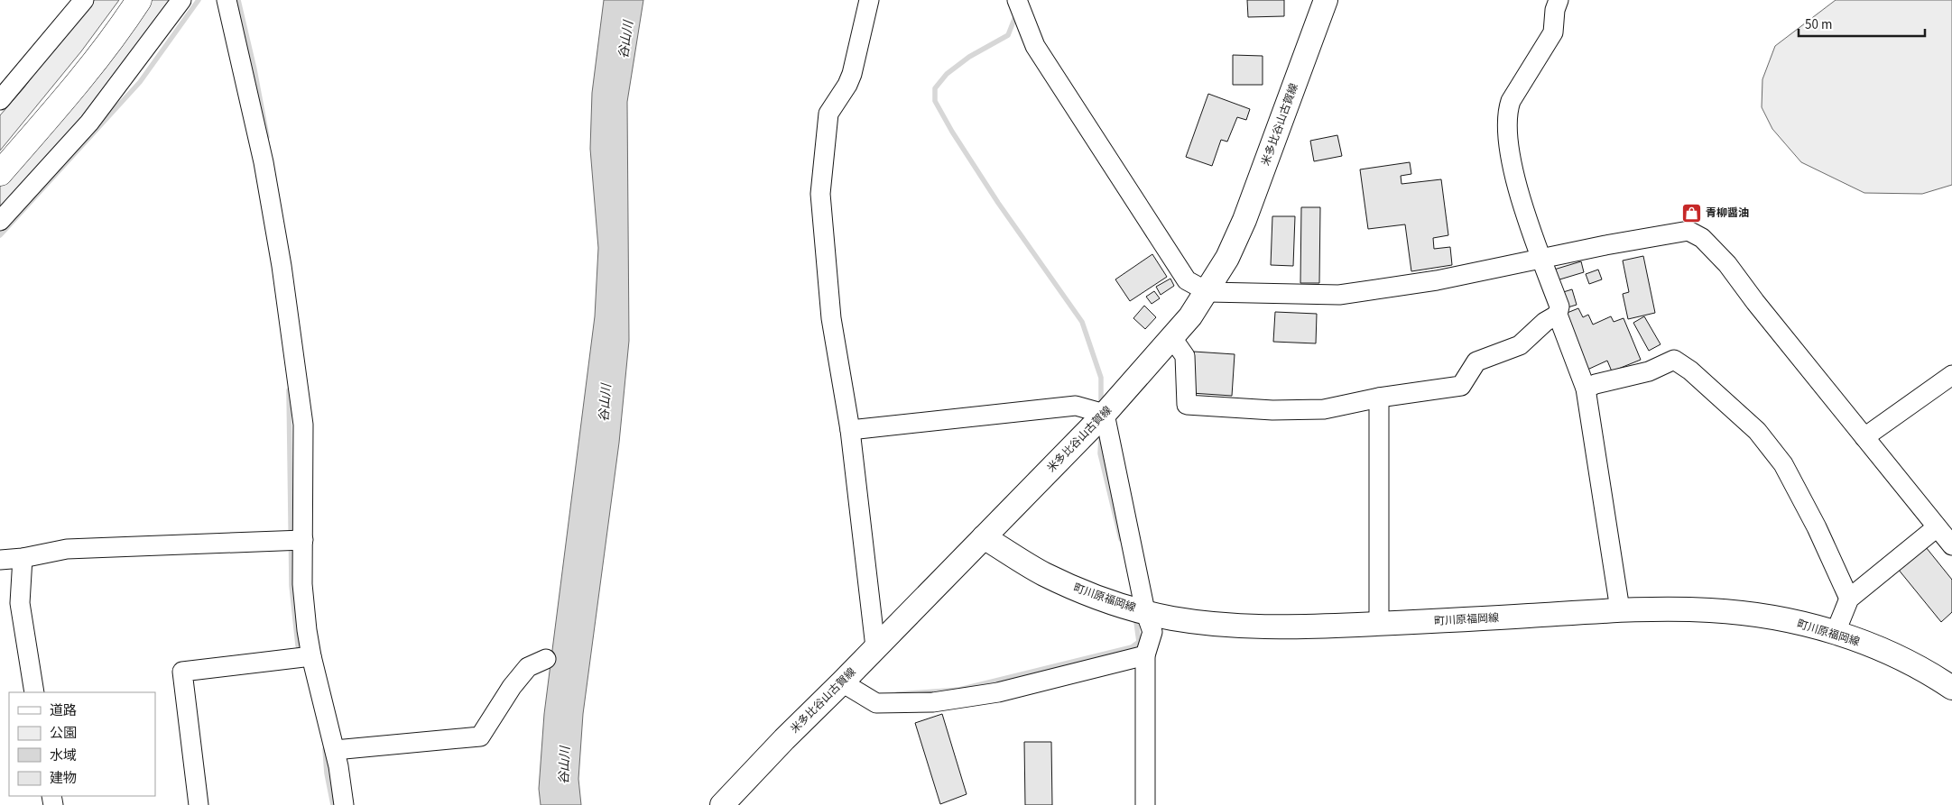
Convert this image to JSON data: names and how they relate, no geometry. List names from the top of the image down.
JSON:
{
  "streets": {
    "main road": ["米多比谷山古賀線", "町川原福岡線"]
  },
  "crossings": [
    ["米多比谷山古賀線", "町川原福岡線"]
  ],
  "water": ["谷山川"],
  "places": {
    "shop": ["青柳醤油"]
  },
  "legend": [
    "道路",
    "公園",
    "水域",
    "建物"
  ],
  "scale_bar": "50 m"
}
